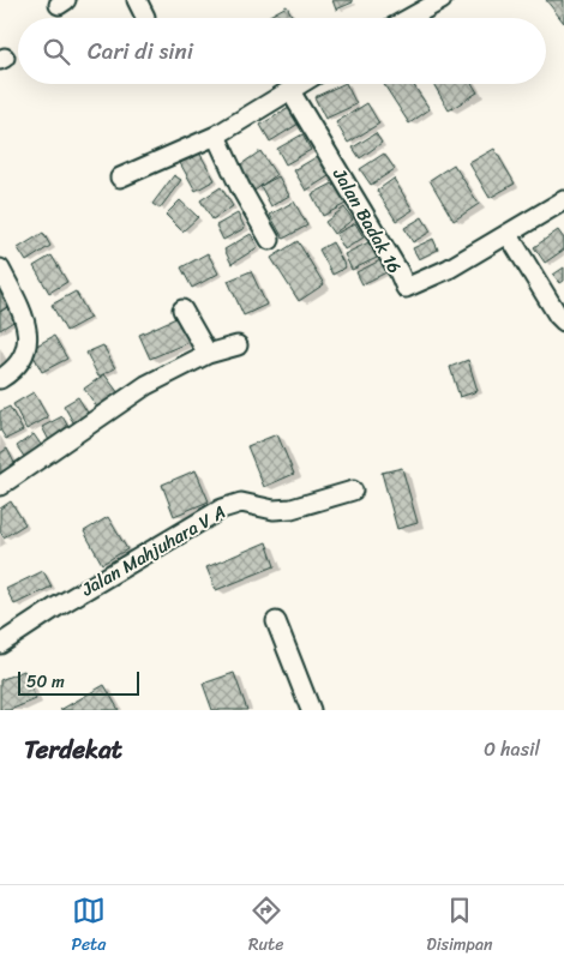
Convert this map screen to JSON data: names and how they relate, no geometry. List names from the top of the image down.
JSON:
{
  "streets": {
    "street": ["Jalan Badak 16", "Jalan Mahjuhara V A"]
  },
  "scale_bar": "50 m",
  "page": {
    "search": "Cari di sini",
    "scale": "50 m",
    "heading": ["Terdekat", "0 hasil"],
    "nav": ["Peta", "Rute", "Disimpan"]
  }
}
